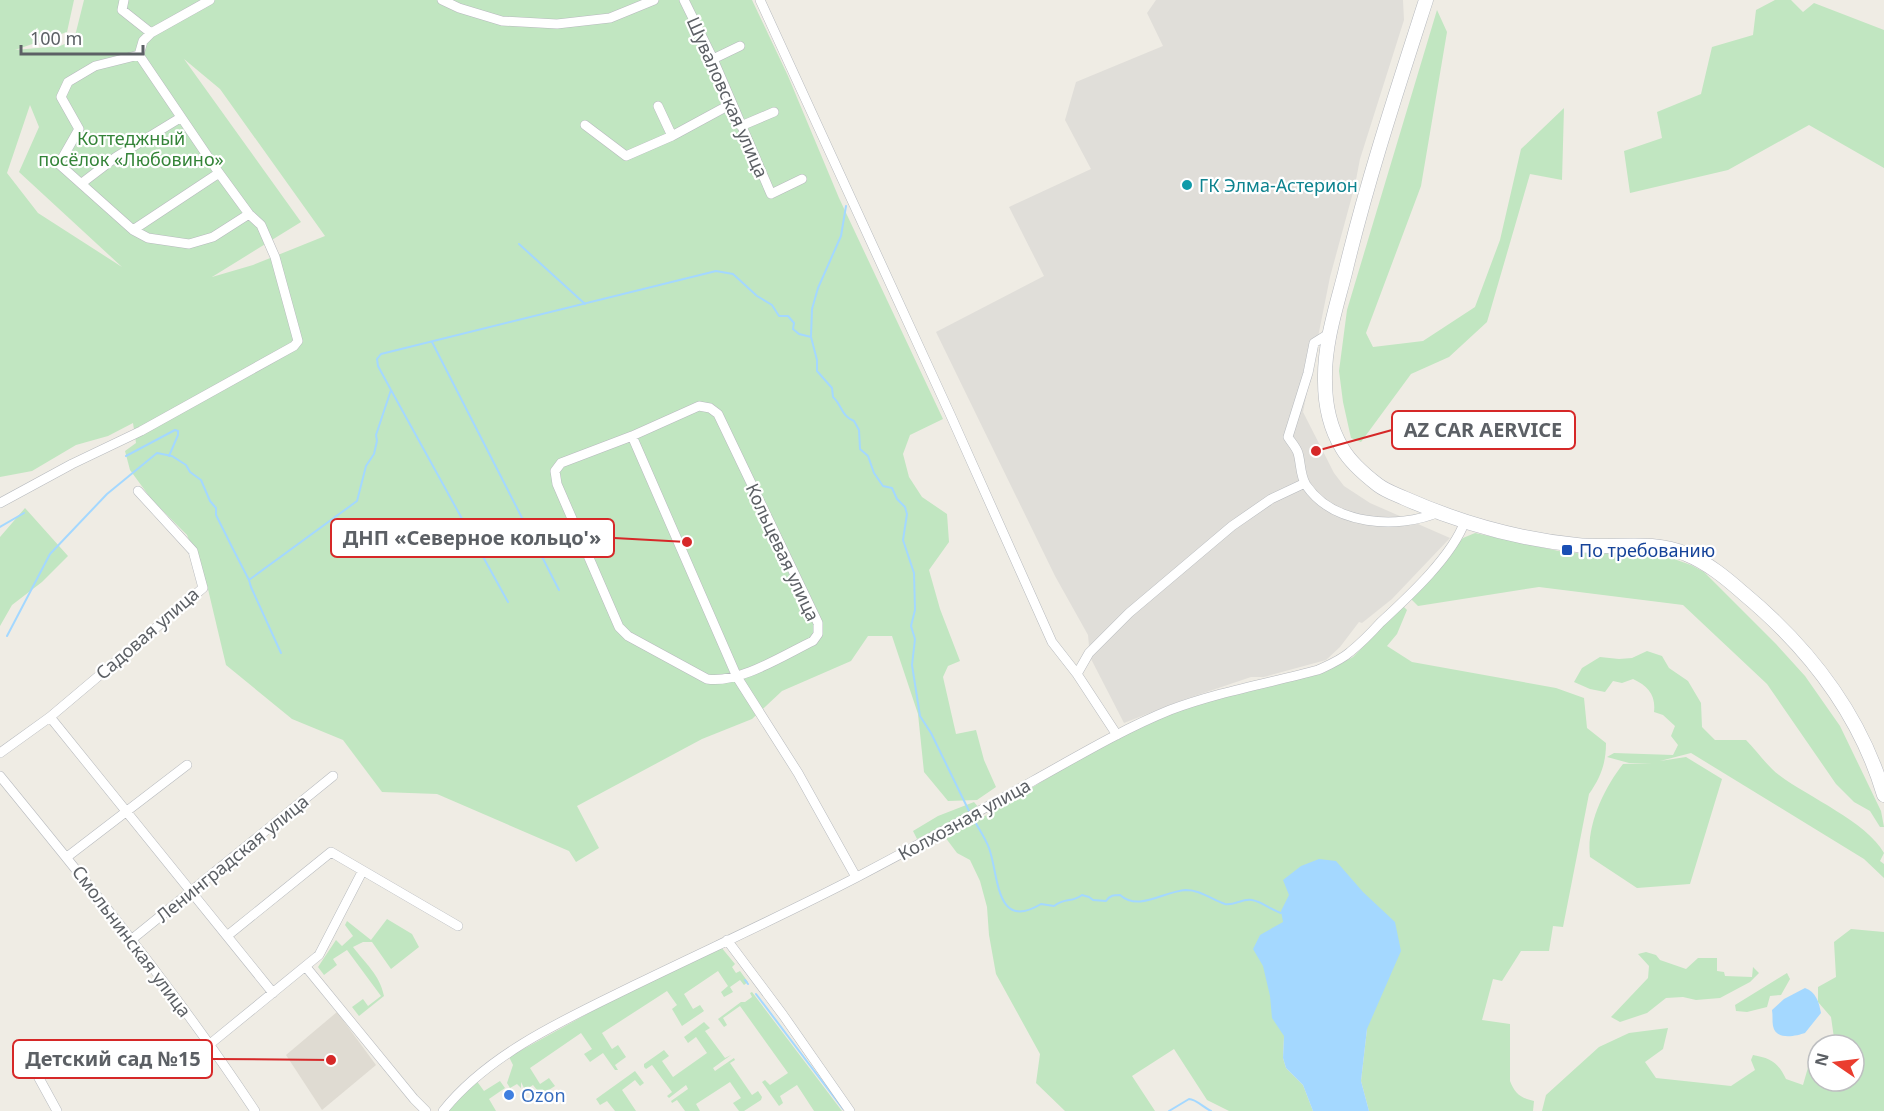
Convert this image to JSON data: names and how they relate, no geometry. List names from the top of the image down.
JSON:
{
  "streets": {
    "street": [
      "Шуваловская улица",
      "Кольцевая улица",
      "Садовая улица",
      "Колхозная улица",
      "Ленинградская улица",
      "Смольнинская улица"
    ]
  },
  "crossings": [
    ["Ленинградская улица", "Смольнинская улица"]
  ],
  "parks": ["Коттеджный посёлок «Любовино»"],
  "places": {
    "other": [
      "ГК Элма-Астерион",
      "AZ CAR AERVICE",
      "ДНП «Северное кольцо'»",
      "Детский сад №15",
      "Ozon"
    ],
    "transit": ["По требованию"]
  },
  "scale_bar": "100 m",
  "north": "left"
}
